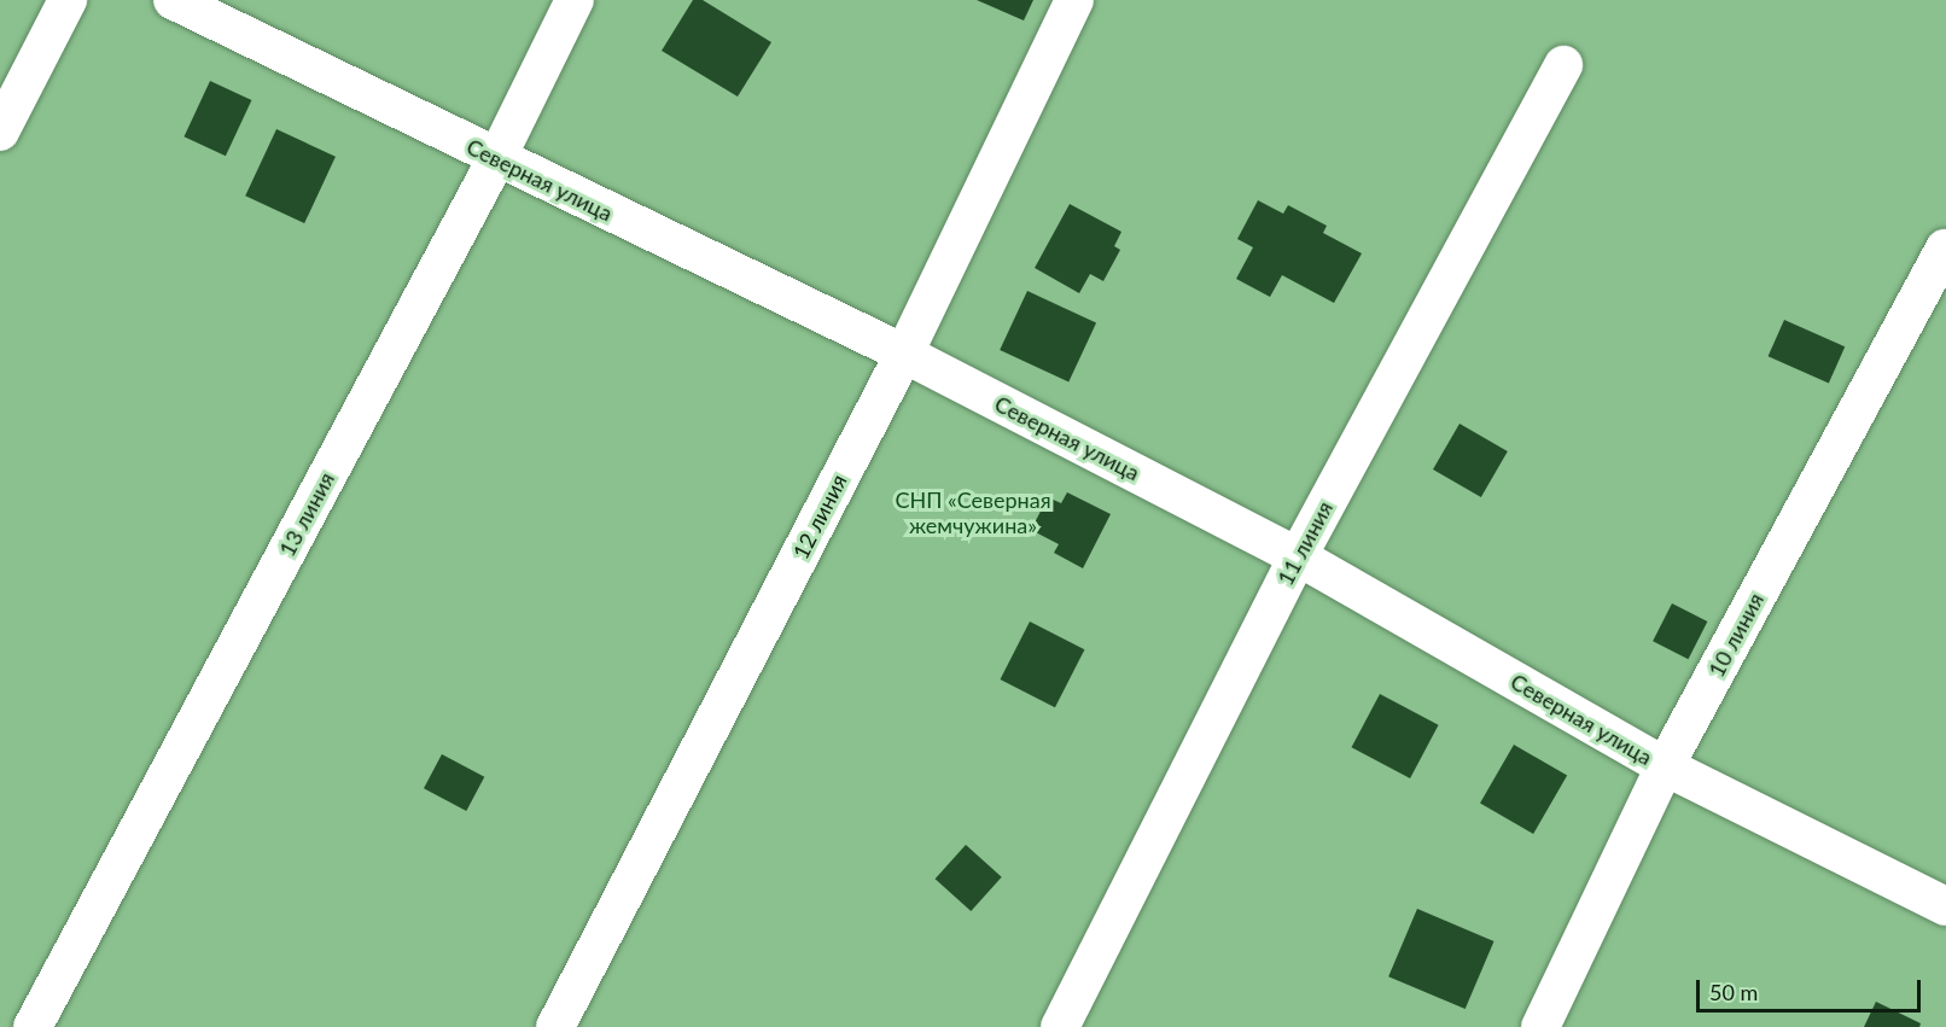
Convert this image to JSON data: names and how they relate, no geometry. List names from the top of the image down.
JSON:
{
  "streets": {
    "street": [
      "Северная улица",
      "13 линия",
      "12 линия",
      "11 линия",
      "10 линия"
    ]
  },
  "crossings": [
    ["Северная улица", "13 линия"],
    ["Северная улица", "12 линия"],
    ["Северная улица", "11 линия"],
    ["Северная улица", "10 линия"]
  ],
  "parks": ["СНП «Северная жемчужина»"],
  "scale_bar": "50 m"
}
